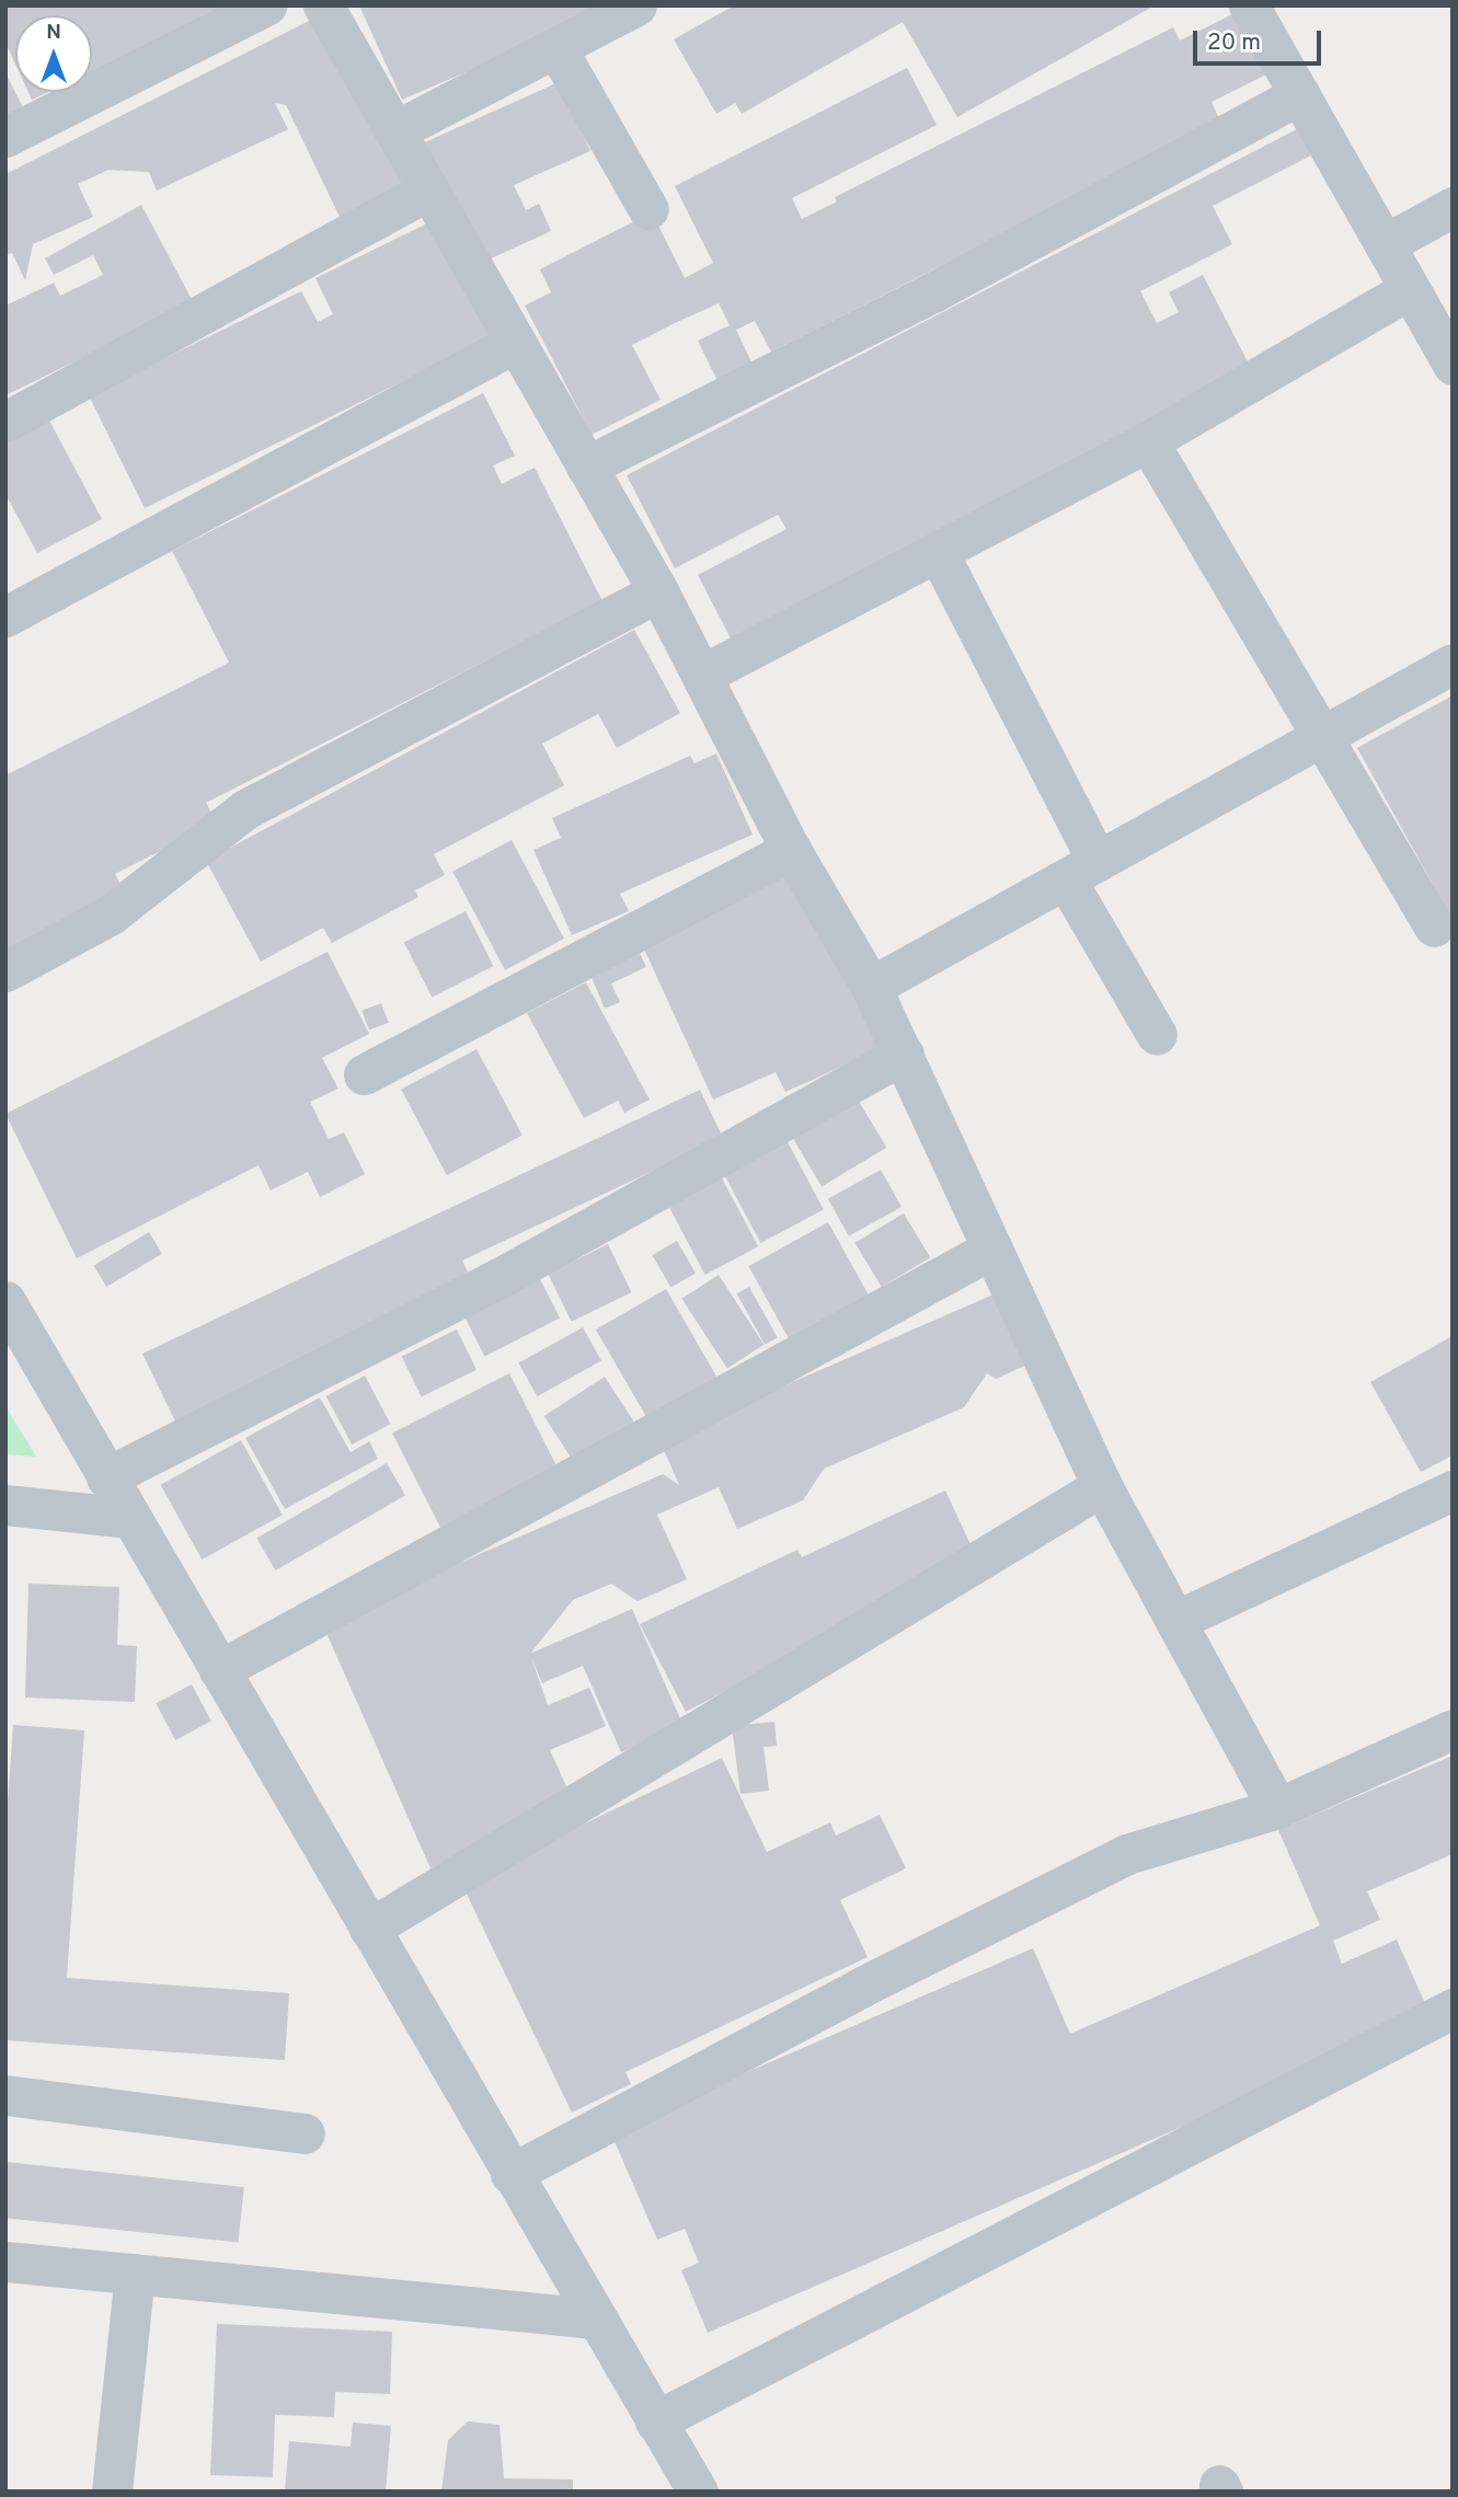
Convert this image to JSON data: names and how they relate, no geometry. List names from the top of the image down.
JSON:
{
  "scale_bar": "20 m",
  "north": "top"
}
